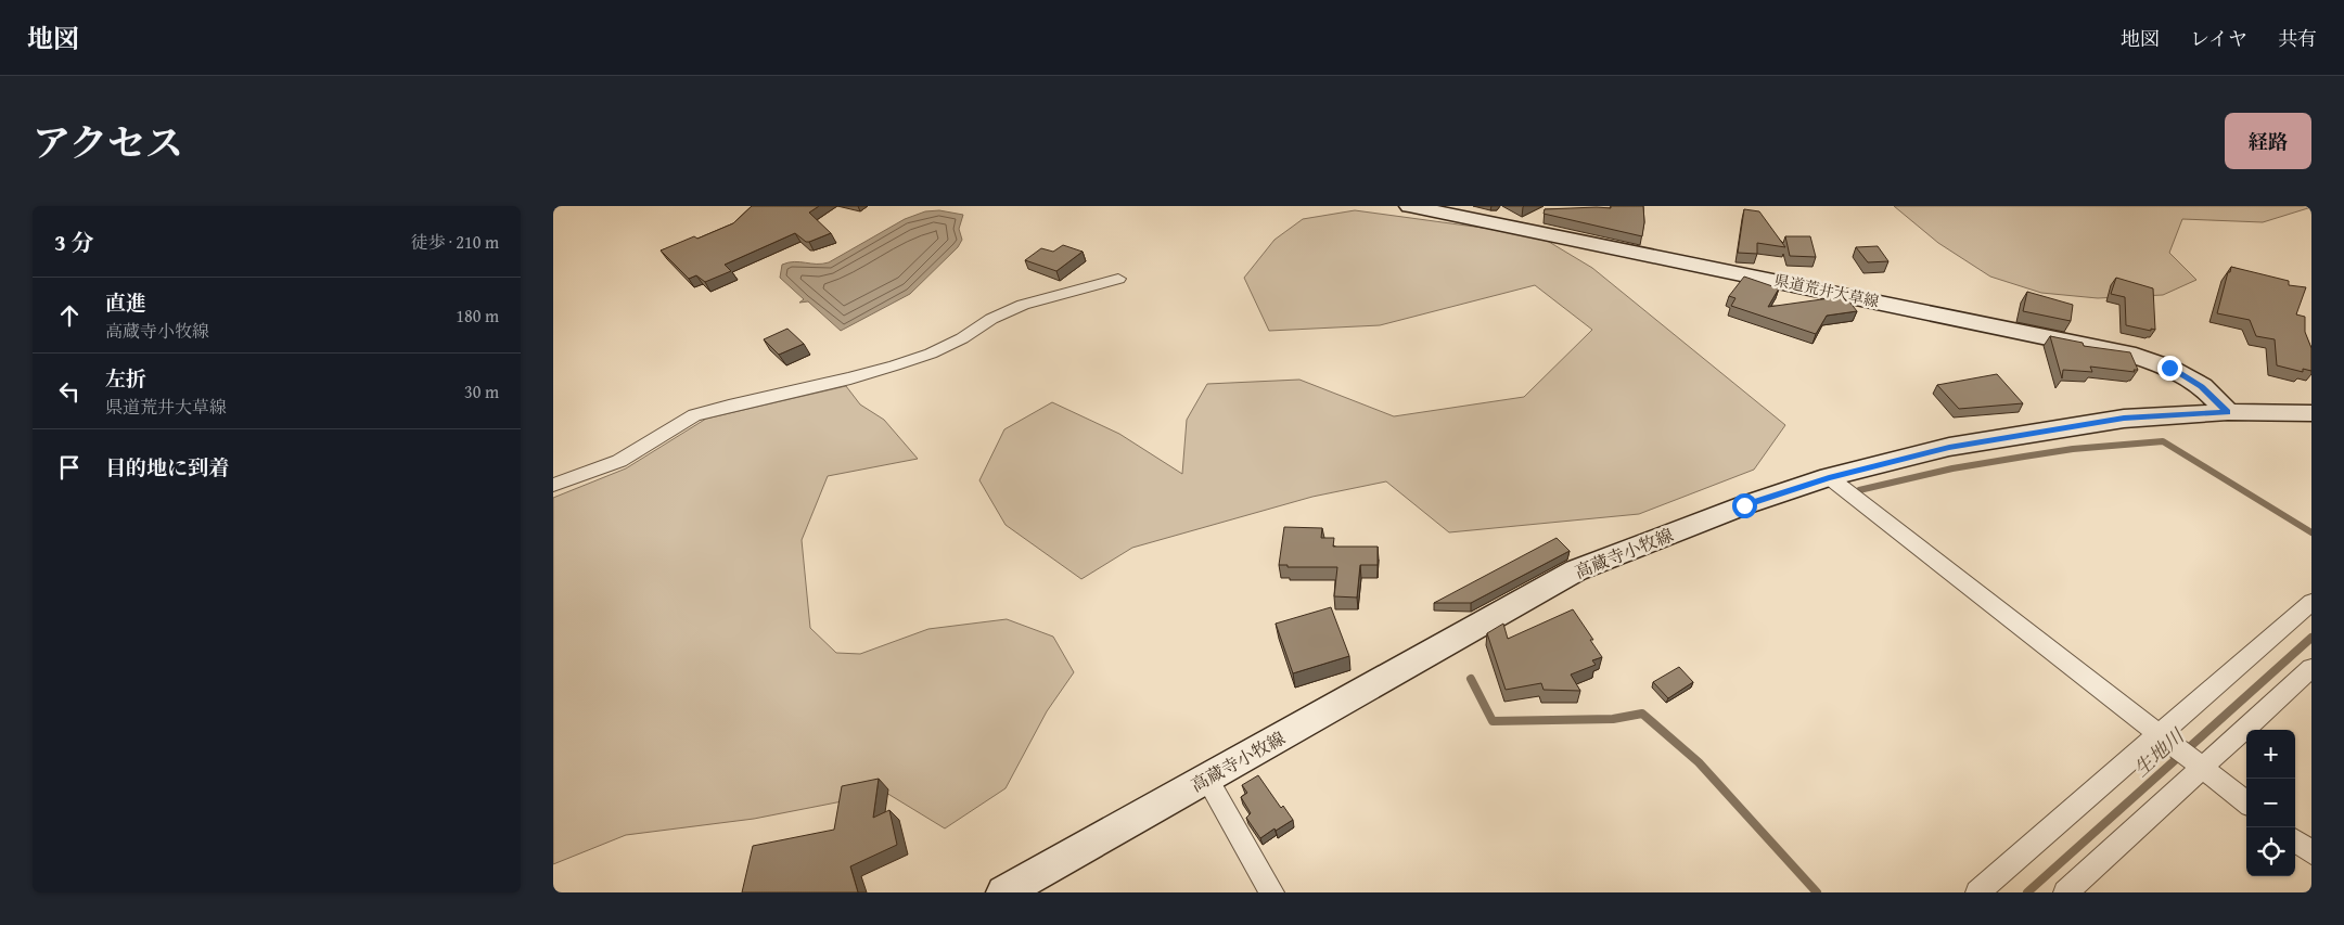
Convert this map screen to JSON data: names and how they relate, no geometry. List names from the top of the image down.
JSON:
{
  "streets": {
    "main road": ["県道荒井大草線", "高蔵寺小牧線"]
  },
  "crossings": [
    ["県道荒井大草線", "高蔵寺小牧線"]
  ],
  "water": ["生地川"],
  "page": {
    "header": "地図",
    "nav": ["地図", "レイヤ", "共有"],
    "title": "アクセス",
    "buttons": "経路",
    "heading": ["3 分", "徒歩 · 210 m"],
    "list": [
      ["直進", "高蔵寺小牧線", "180 m"],
      ["左折", "県道荒井大草線", "30 m"],
      "目的地に到着"
    ],
    "map_buttons": ["+", "−"]
  }
}
